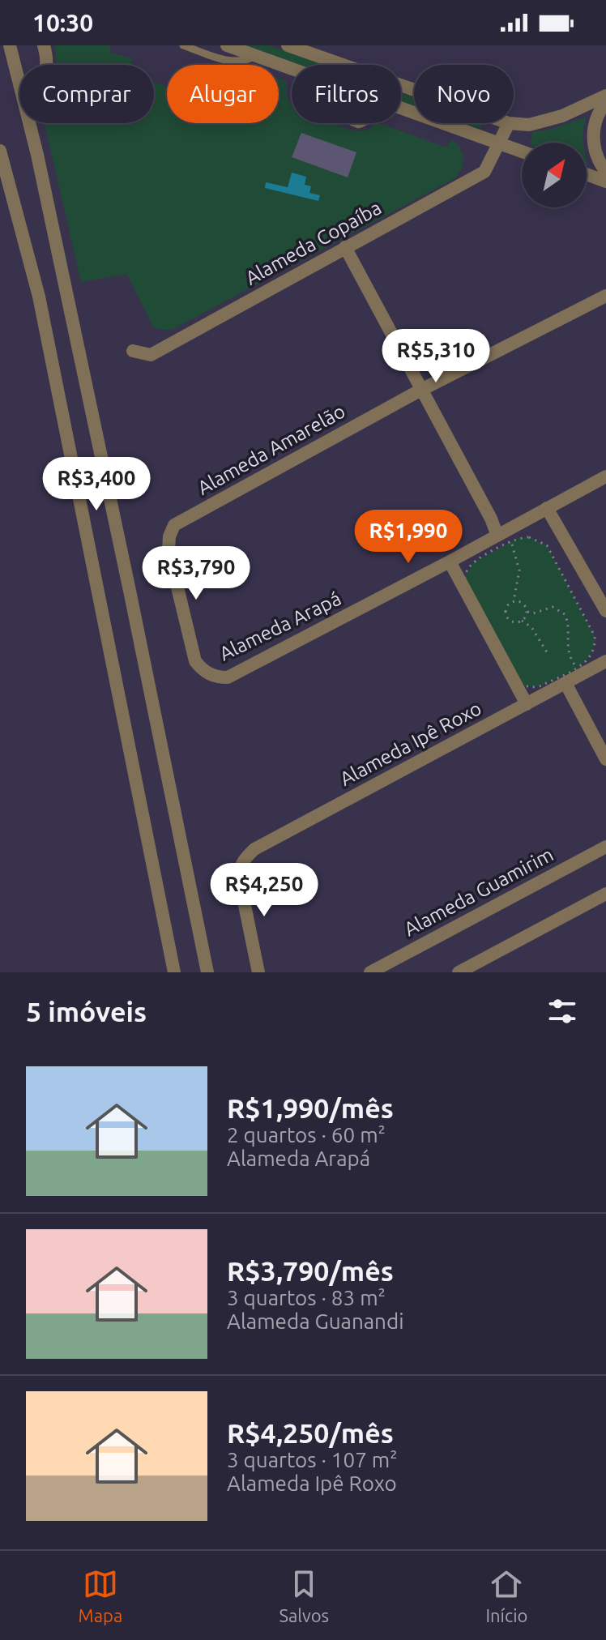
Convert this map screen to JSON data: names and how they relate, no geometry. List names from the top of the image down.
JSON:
{
  "streets": {
    "street": [
      "Alameda Copaíba",
      "Alameda Amarelão",
      "Alameda Arapá",
      "Alameda Ipê Roxo",
      "Alameda Guamirim"
    ]
  },
  "crossings": [
    ["Alameda Amarelão", "Alameda Arapá"]
  ],
  "north": "top right",
  "page": {
    "status": "10:30",
    "chip": [
      "Comprar",
      "Alugar",
      "Filtros",
      "Novo"
    ],
    "price": [
      "R$5,310",
      "R$3,400",
      "R$1,990",
      "R$3,790",
      "R$4,250"
    ],
    "heading": "5 imóveis",
    "list": [
      {
        "name": "R$1,990/mês",
        "note": "2 quartos · 60 m² · Alameda Arapá"
      },
      {
        "name": "R$3,790/mês",
        "note": "3 quartos · 83 m² · Alameda Guanandi"
      },
      {
        "name": "R$4,250/mês",
        "note": "3 quartos · 107 m² · Alameda Ipê Roxo"
      }
    ],
    "tabs": ["Mapa", "Salvos", "Início"]
  }
}
